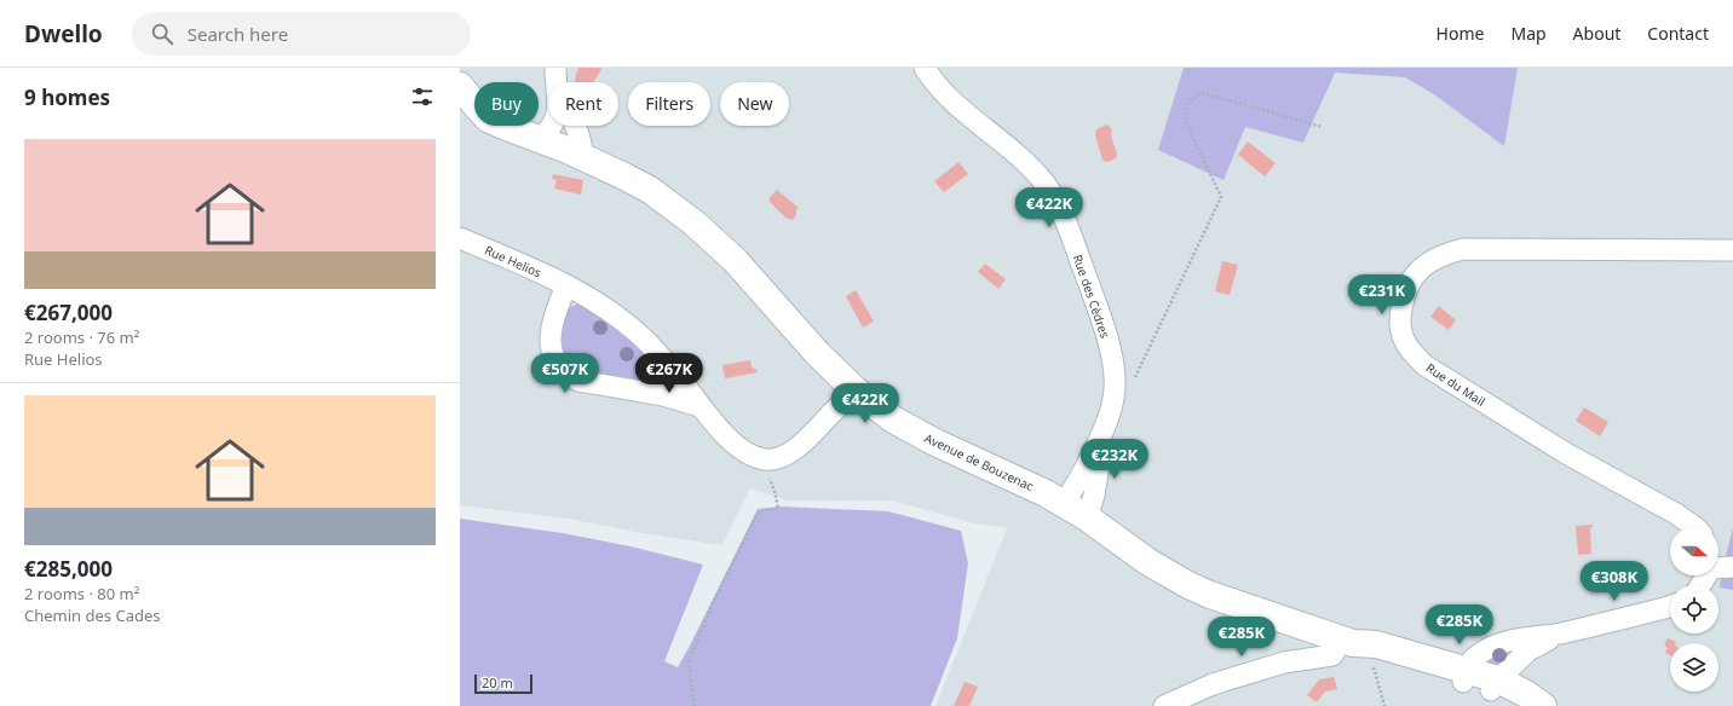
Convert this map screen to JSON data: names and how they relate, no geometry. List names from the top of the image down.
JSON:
{
  "streets": {
    "street": [
      "Rue Helios",
      "Rue des Cèdres",
      "Rue du Mail",
      "Avenue de Bouzenac"
    ]
  },
  "crossings": [
    ["Rue des Cèdres", "Avenue de Bouzenac"]
  ],
  "scale_bar": "20 m",
  "north": "right",
  "page": {
    "header": "Dwello",
    "search": "Search here",
    "nav": [
      "Home",
      "Map",
      "About",
      "Contact"
    ],
    "heading": "9 homes",
    "chip": [
      "Buy",
      "Rent",
      "Filters",
      "New"
    ],
    "list": [
      {
        "name": "€267,000",
        "note": "2 rooms · 76 m² · Rue Helios"
      },
      {
        "name": "€285,000",
        "note": "2 rooms · 80 m² · Chemin des Cades"
      }
    ],
    "price": [
      "€422K",
      "€231K",
      "€507K",
      "€267K",
      "€422K",
      "€232K",
      "€308K",
      "€285K",
      "€285K"
    ],
    "scale": "20 m"
  }
}
